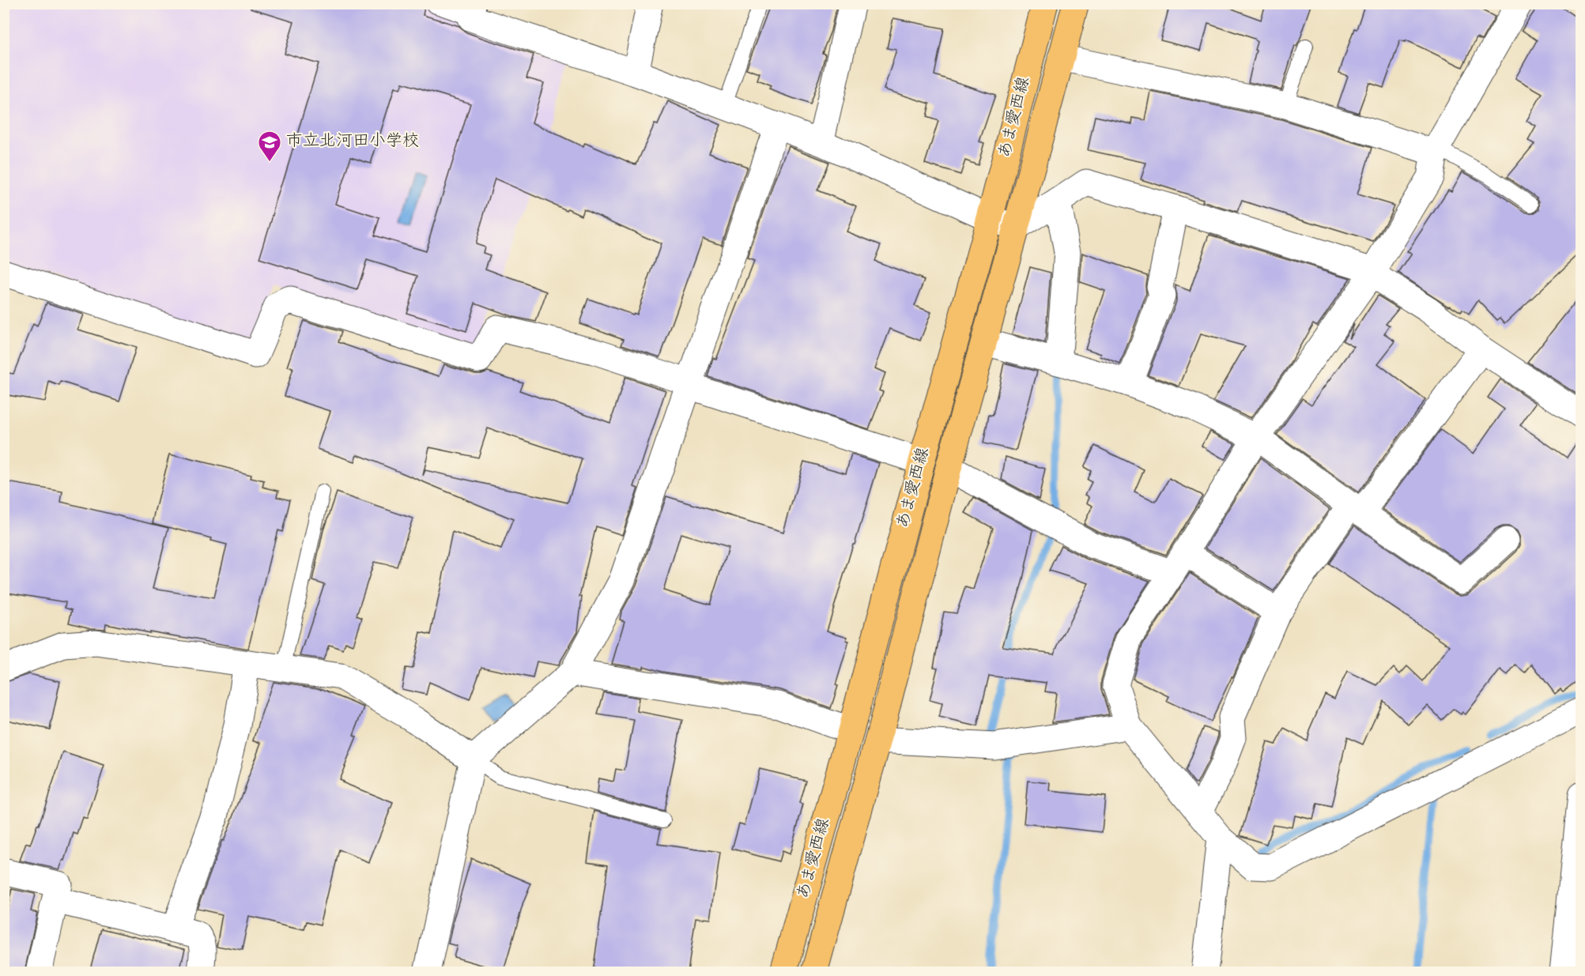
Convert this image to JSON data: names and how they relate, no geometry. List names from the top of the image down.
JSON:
{
  "streets": {
    "main road": ["あま愛西線"]
  },
  "places": {
    "school or university": ["市立北河田小学校"]
  }
}
